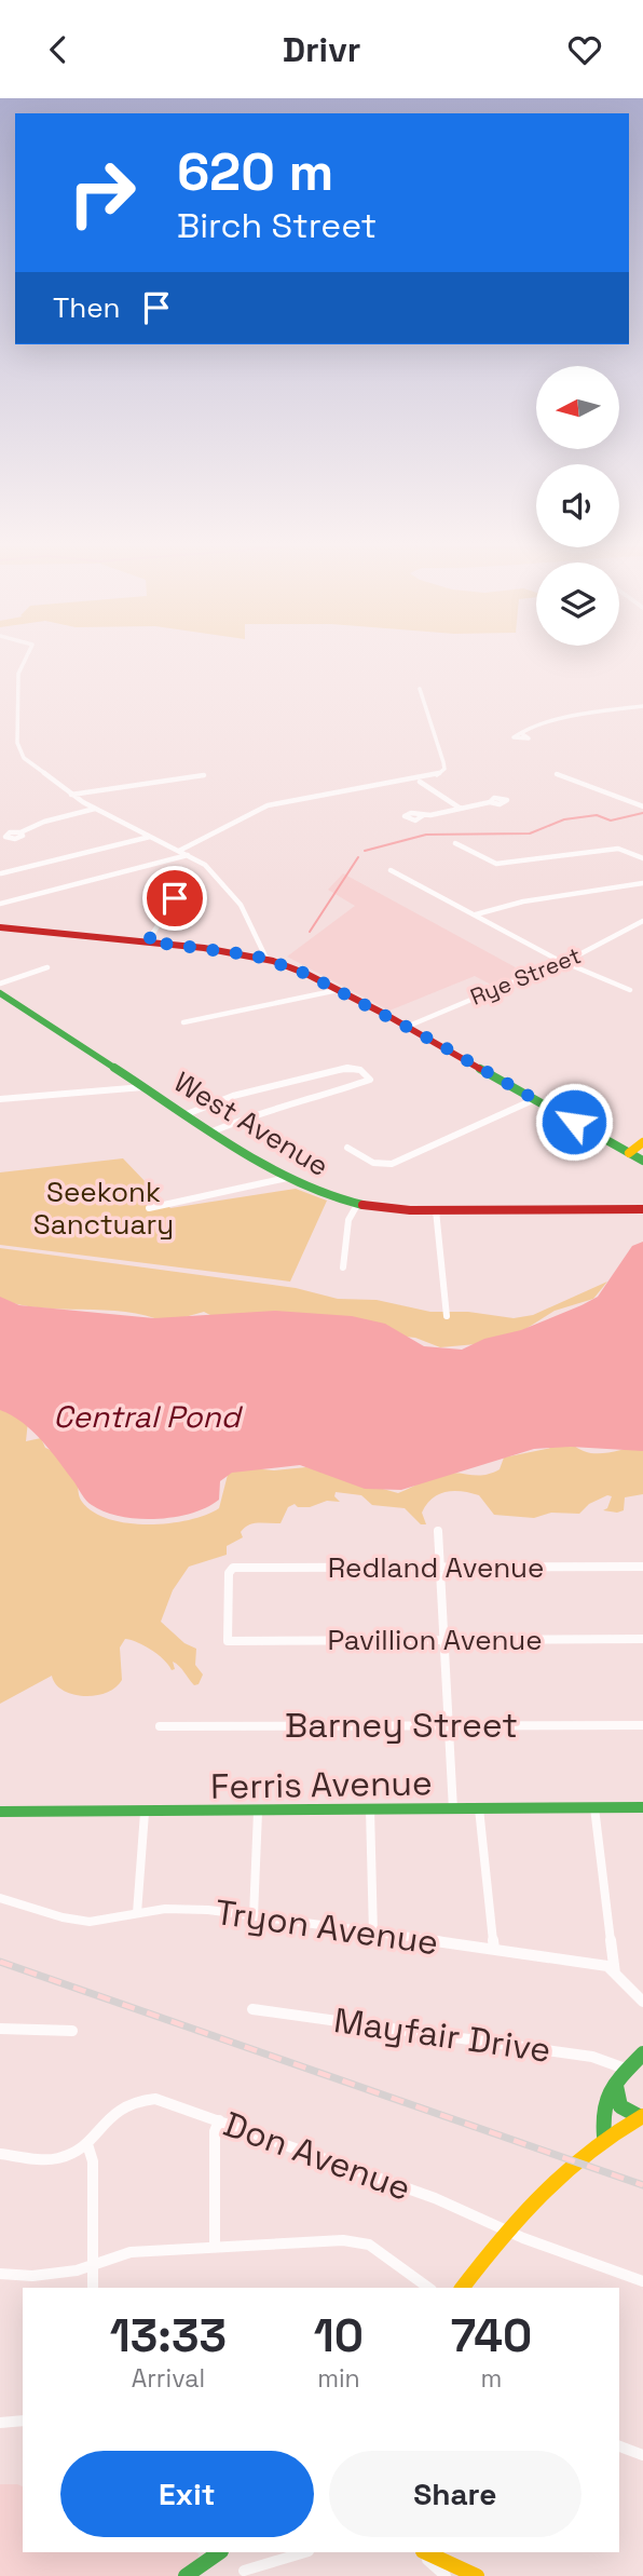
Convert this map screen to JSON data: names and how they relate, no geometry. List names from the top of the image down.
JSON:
{
  "streets": {
    "street": [
      "Rye Street",
      "West Avenue",
      "Redland Avenue",
      "Pavillion Avenue",
      "Barney Street",
      "Ferris Avenue",
      "Tryon Avenue",
      "Mayfair Drive",
      "Don Avenue"
    ]
  },
  "crossings": [
    ["Redland Avenue", "Pavillion Avenue"]
  ],
  "water": ["Central Pond"],
  "parks": ["Seekonk Sanctuary"],
  "north": "left",
  "page": {
    "header": "Drivr",
    "turn": ["620 m", "Birch Street"],
    "then": "Then",
    "eta": [
      "13:33",
      "Arrival",
      "10",
      "min",
      "740",
      "m"
    ],
    "buttons": ["Exit", "Share"]
  }
}
